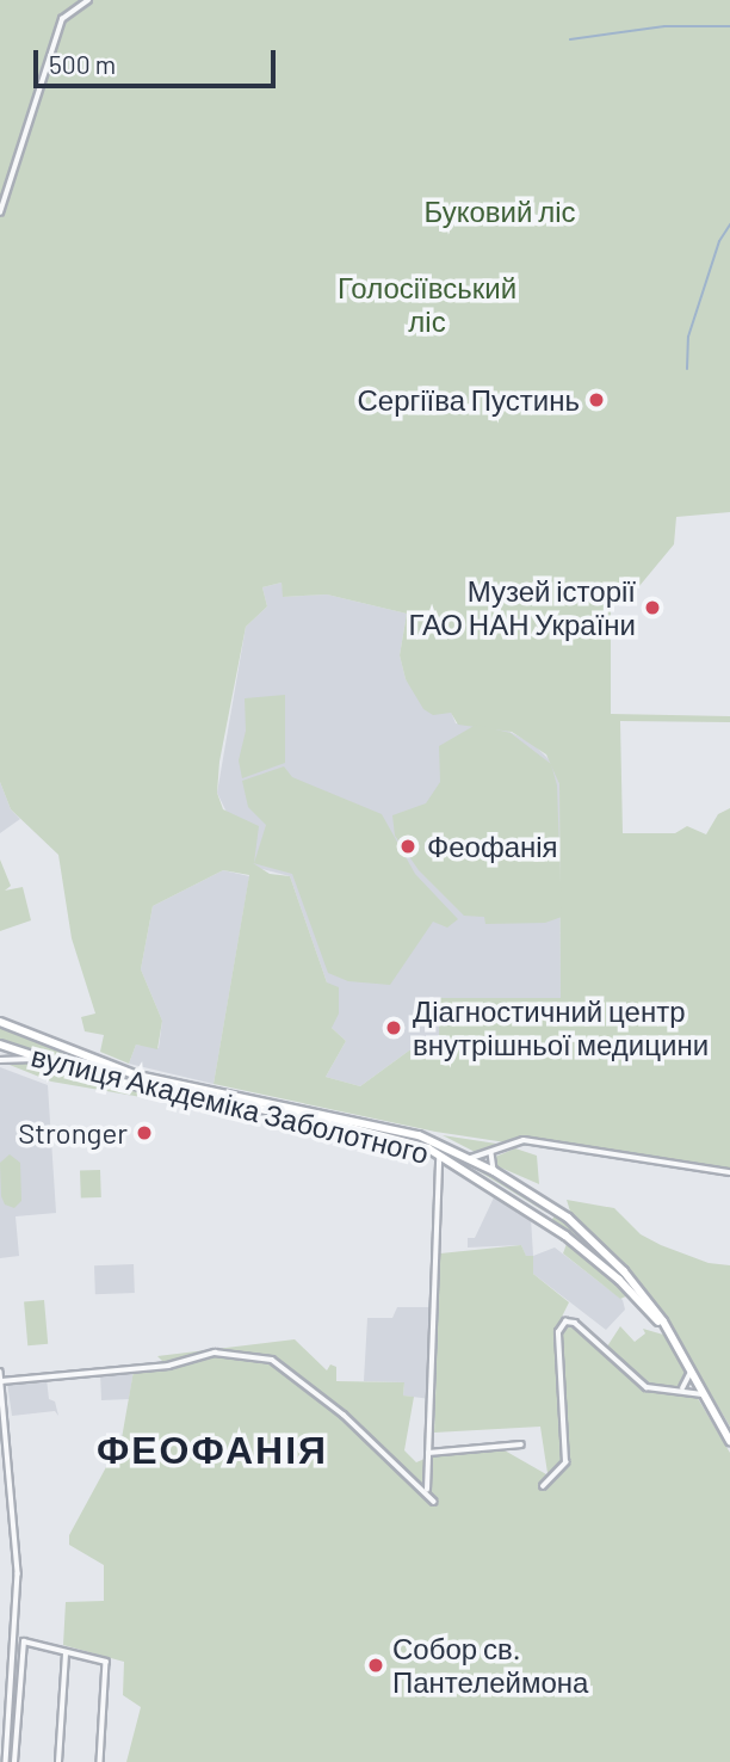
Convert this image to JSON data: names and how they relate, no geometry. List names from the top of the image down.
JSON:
{
  "streets": {
    "highway": ["вулиця Академіка Заболотного"]
  },
  "districts": ["ФЕОФАНІЯ"],
  "parks": ["Буковий ліс", "Голосіївський ліс"],
  "places": [
    "Сергіїва Пустинь",
    "Музей історії ГАО НАН України",
    "Феофанія",
    "Діагностичний центр внутрішньої медицини",
    "Stronger",
    "Собор св. Пантелеймона"
  ],
  "scale_bar": "500 m"
}
